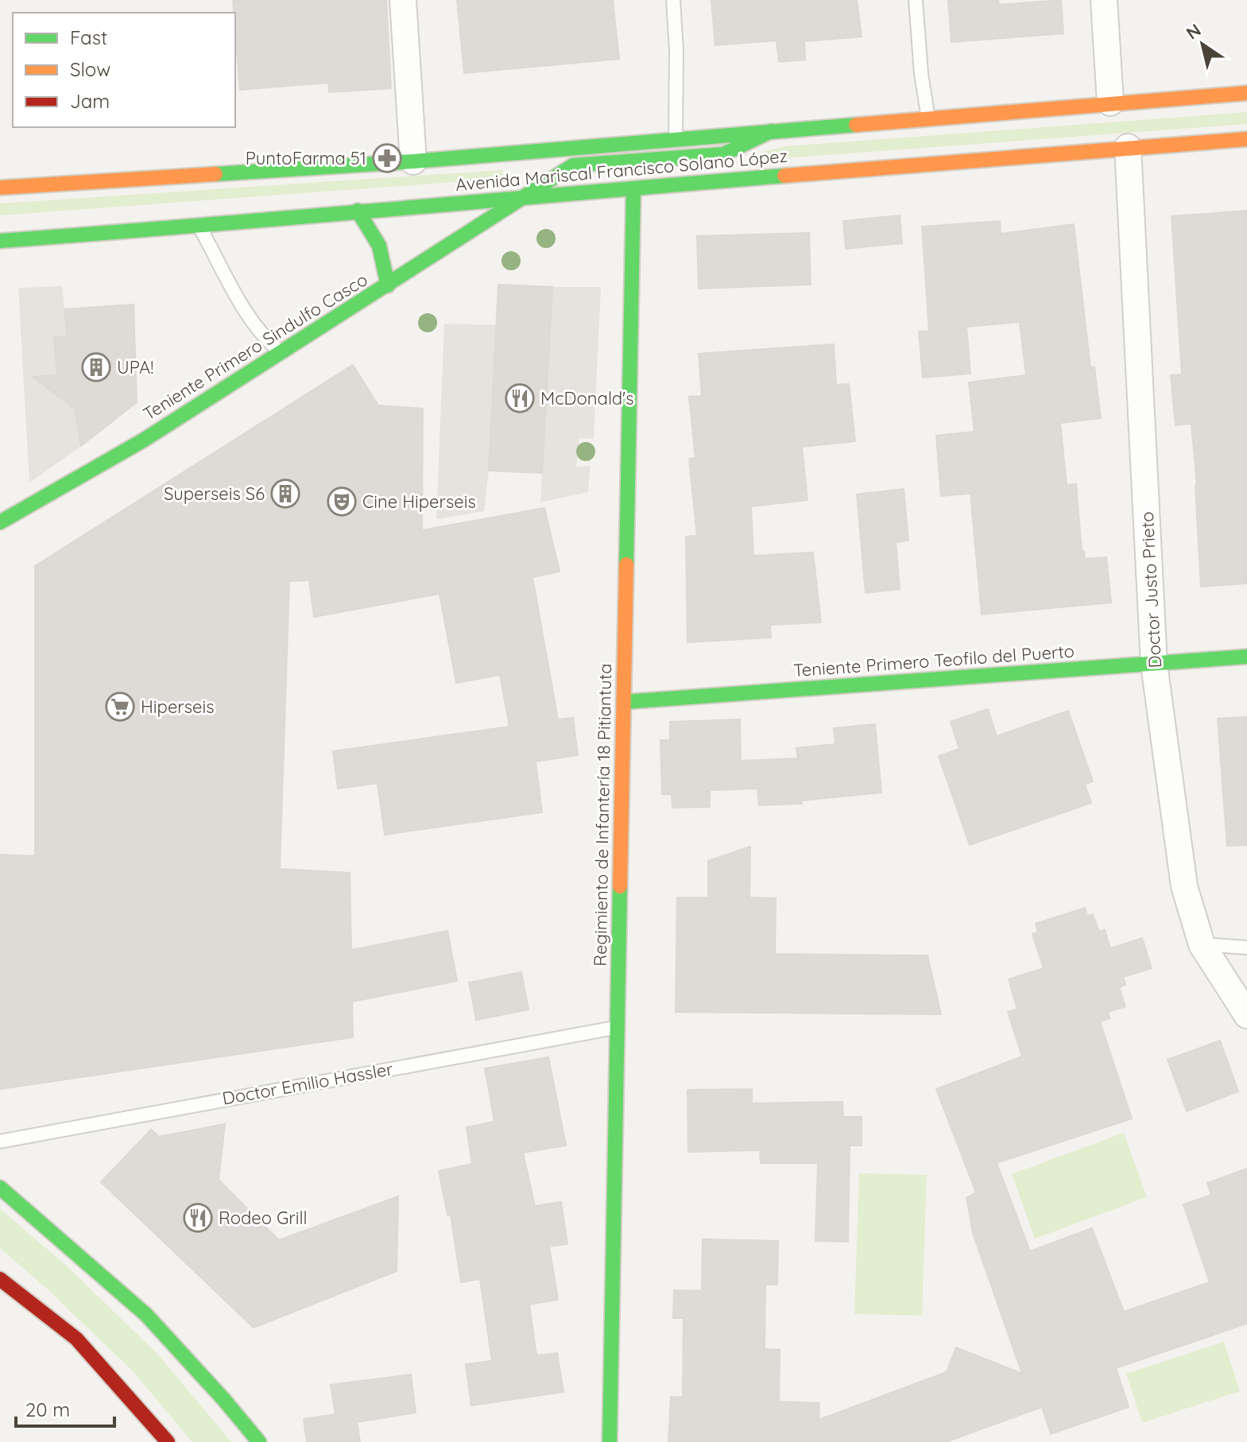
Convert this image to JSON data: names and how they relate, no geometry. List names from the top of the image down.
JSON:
{
  "streets": {
    "main road": [
      "Avenida Mariscal Francisco Solano López",
      "Teniente Primero Sindulfo Casco",
      "Teniente Primero Teofilo del Puerto",
      "Regimiento de Infantería 18 Pitiantuta"
    ],
    "street": ["Doctor Justo Prieto"],
    "lane": ["Doctor Emilio Hassler"]
  },
  "crossings": [
    ["Avenida Mariscal Francisco Solano López", "Teniente Primero Sindulfo Casco"],
    ["Avenida Mariscal Francisco Solano López", "Doctor Justo Prieto"],
    ["Avenida Mariscal Francisco Solano López", "Regimiento de Infantería 18 Pitiantuta"],
    ["Doctor Justo Prieto", "Teniente Primero Teofilo del Puerto"],
    ["Teniente Primero Teofilo del Puerto", "Regimiento de Infantería 18 Pitiantuta"],
    ["Regimiento de Infantería 18 Pitiantuta", "Doctor Emilio Hassler"]
  ],
  "places": {
    "pharmacy": ["PuntoFarma 51"],
    "building": ["UPA!", "Superseis S6"],
    "restaurant": ["McDonald's", "Rodeo Grill"],
    "theatre": ["Cine Hiperseis"],
    "supermarket": ["Hiperseis"]
  },
  "legend": ["Fast", "Slow", "Jam"],
  "scale_bar": "20 m",
  "north": "top left"
}
